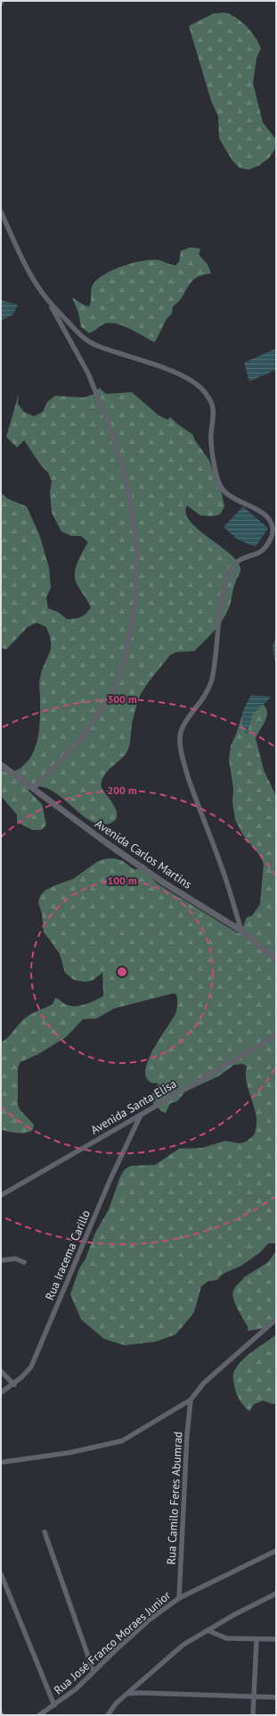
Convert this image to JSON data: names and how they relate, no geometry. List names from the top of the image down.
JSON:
{
  "streets": {
    "street": [
      "Avenida Carlos Martins",
      "Avenida Santa Elisa",
      "Rua Iracema Carillo",
      "Rua Camilo Feres Abumrad",
      "Rua José Franco Moraes Junior"
    ]
  },
  "crossings": [
    ["Avenida Santa Elisa", "Rua Iracema Carillo"],
    ["Rua Camilo Feres Abumrad", "Rua José Franco Moraes Junior"]
  ],
  "rings": ["300 m", "200 m", "100 m"]
}
